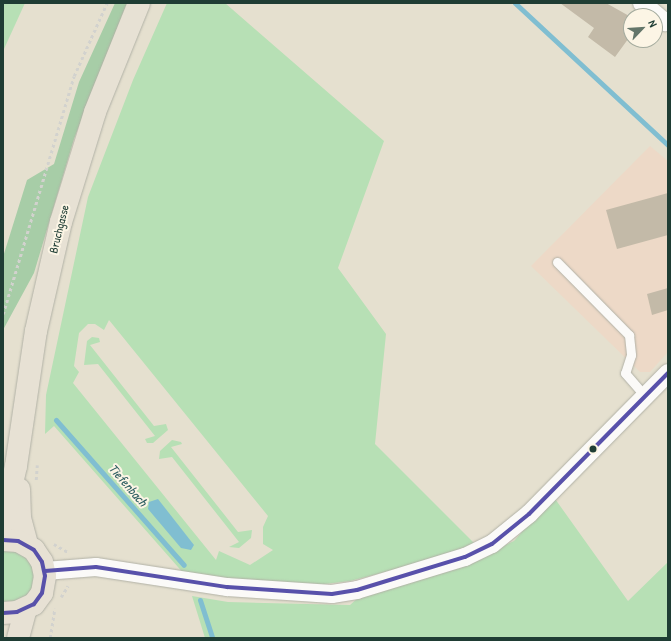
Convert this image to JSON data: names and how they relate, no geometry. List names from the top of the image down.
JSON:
{
  "streets": {
    "main road": ["Bruchgasse"]
  },
  "water": ["Tiefenbach"],
  "north": "top right"
}
